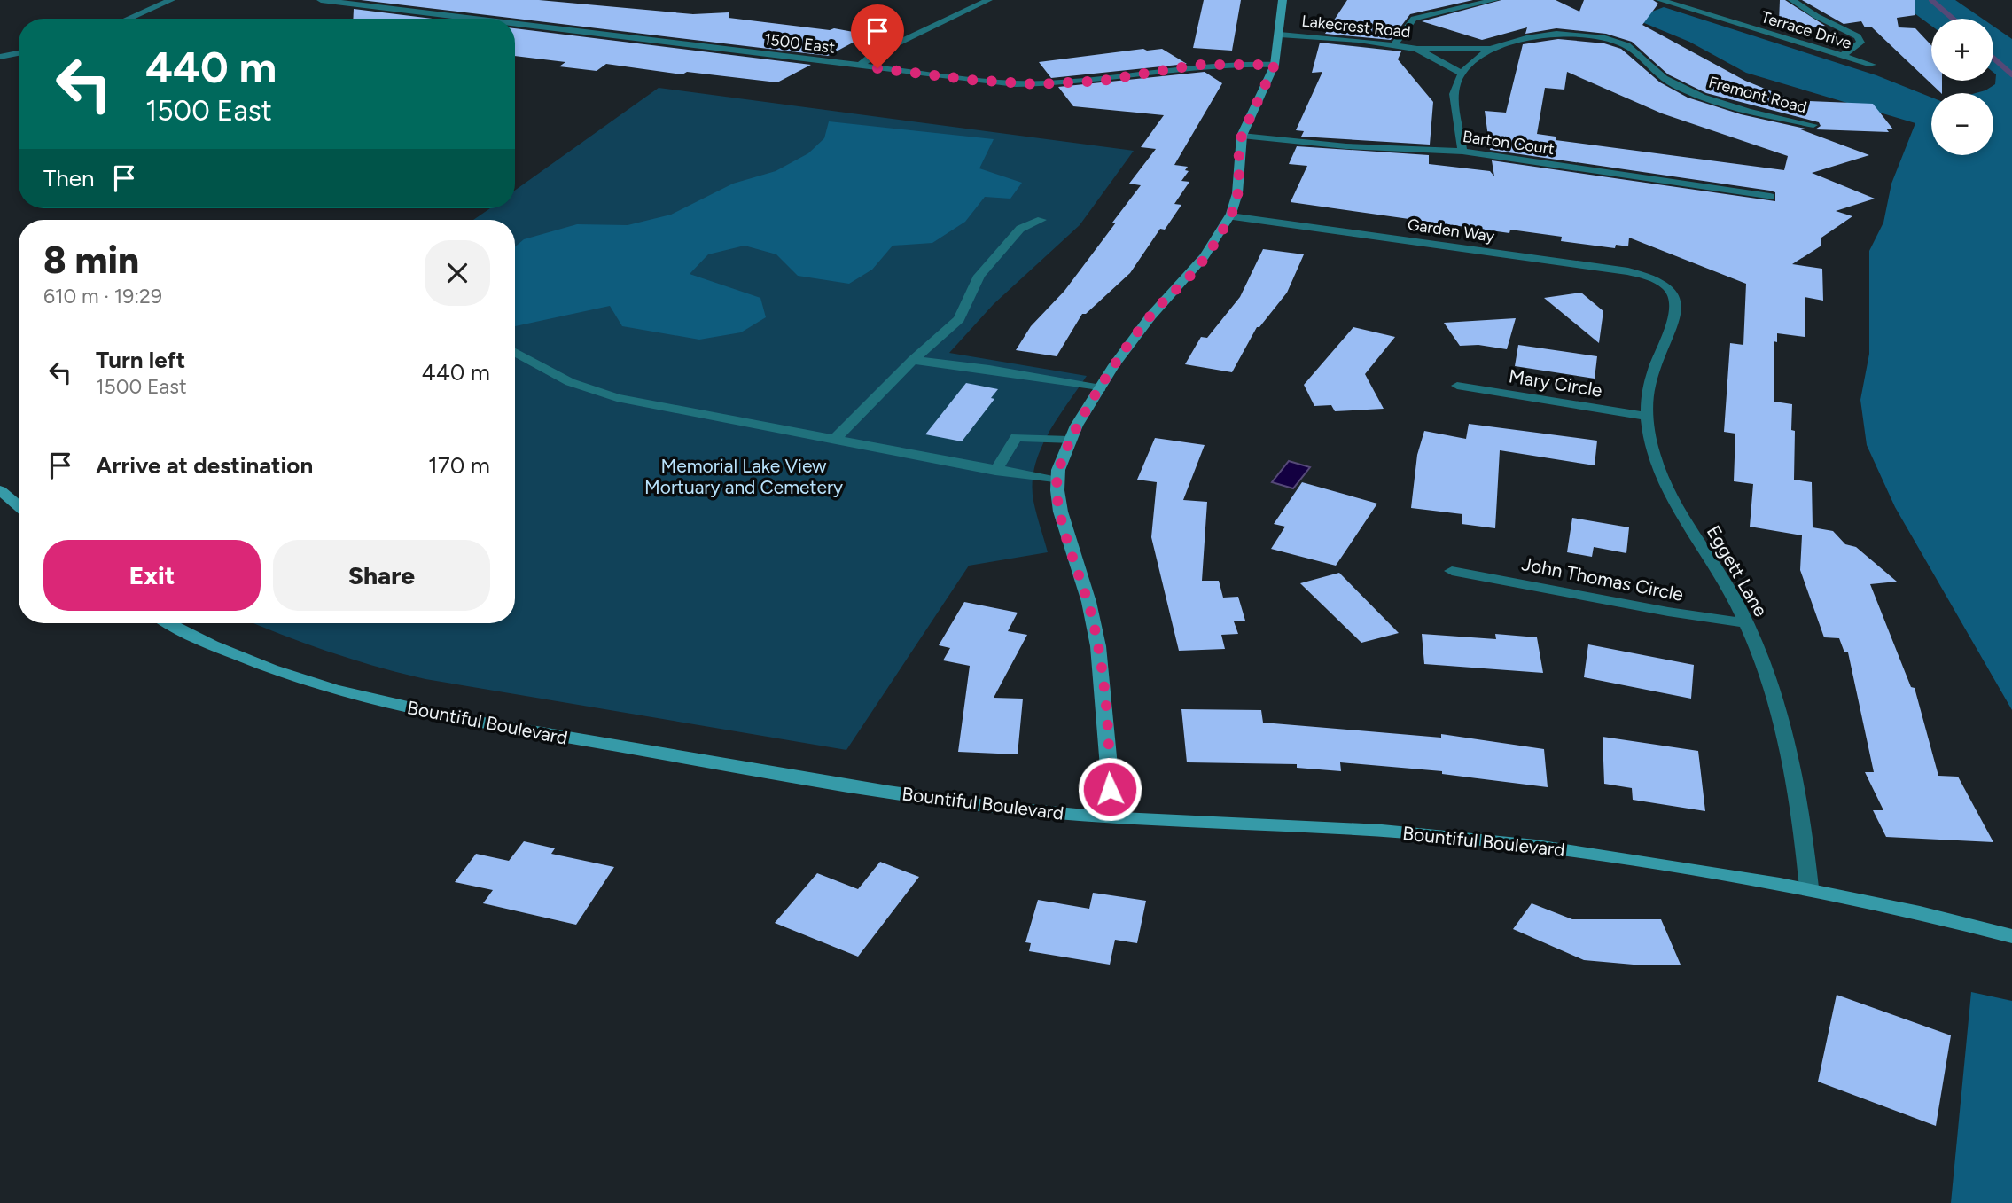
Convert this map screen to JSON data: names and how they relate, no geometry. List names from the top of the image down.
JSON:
{
  "streets": {
    "street": [
      "Lakecrest Road",
      "Terrace Drive",
      "1500 East",
      "Fremont Road",
      "Barton Court",
      "Garden Way",
      "Mary Circle",
      "Eggett Lane",
      "John Thomas Circle",
      "Bountiful Boulevard"
    ]
  },
  "crossings": [
    ["Lakecrest Road", "Fremont Road"],
    ["Garden Way", "Eggett Lane"],
    ["Mary Circle", "Eggett Lane"],
    ["Eggett Lane", "John Thomas Circle"],
    ["Eggett Lane", "Bountiful Boulevard"]
  ],
  "parks": ["Memorial Lake View Mortuary and Cemetery"],
  "page": {
    "map_buttons": ["+", "−"],
    "turn": ["440 m", "1500 East"],
    "then": "Then",
    "heading": ["8 min", "610 m · 19:29"],
    "list": [
      {
        "name": "Turn left",
        "note": "1500 East",
        "value": "440 m"
      },
      {
        "name": "Arrive at destination",
        "value": "170 m"
      }
    ],
    "buttons": ["Exit", "Share"]
  }
}
